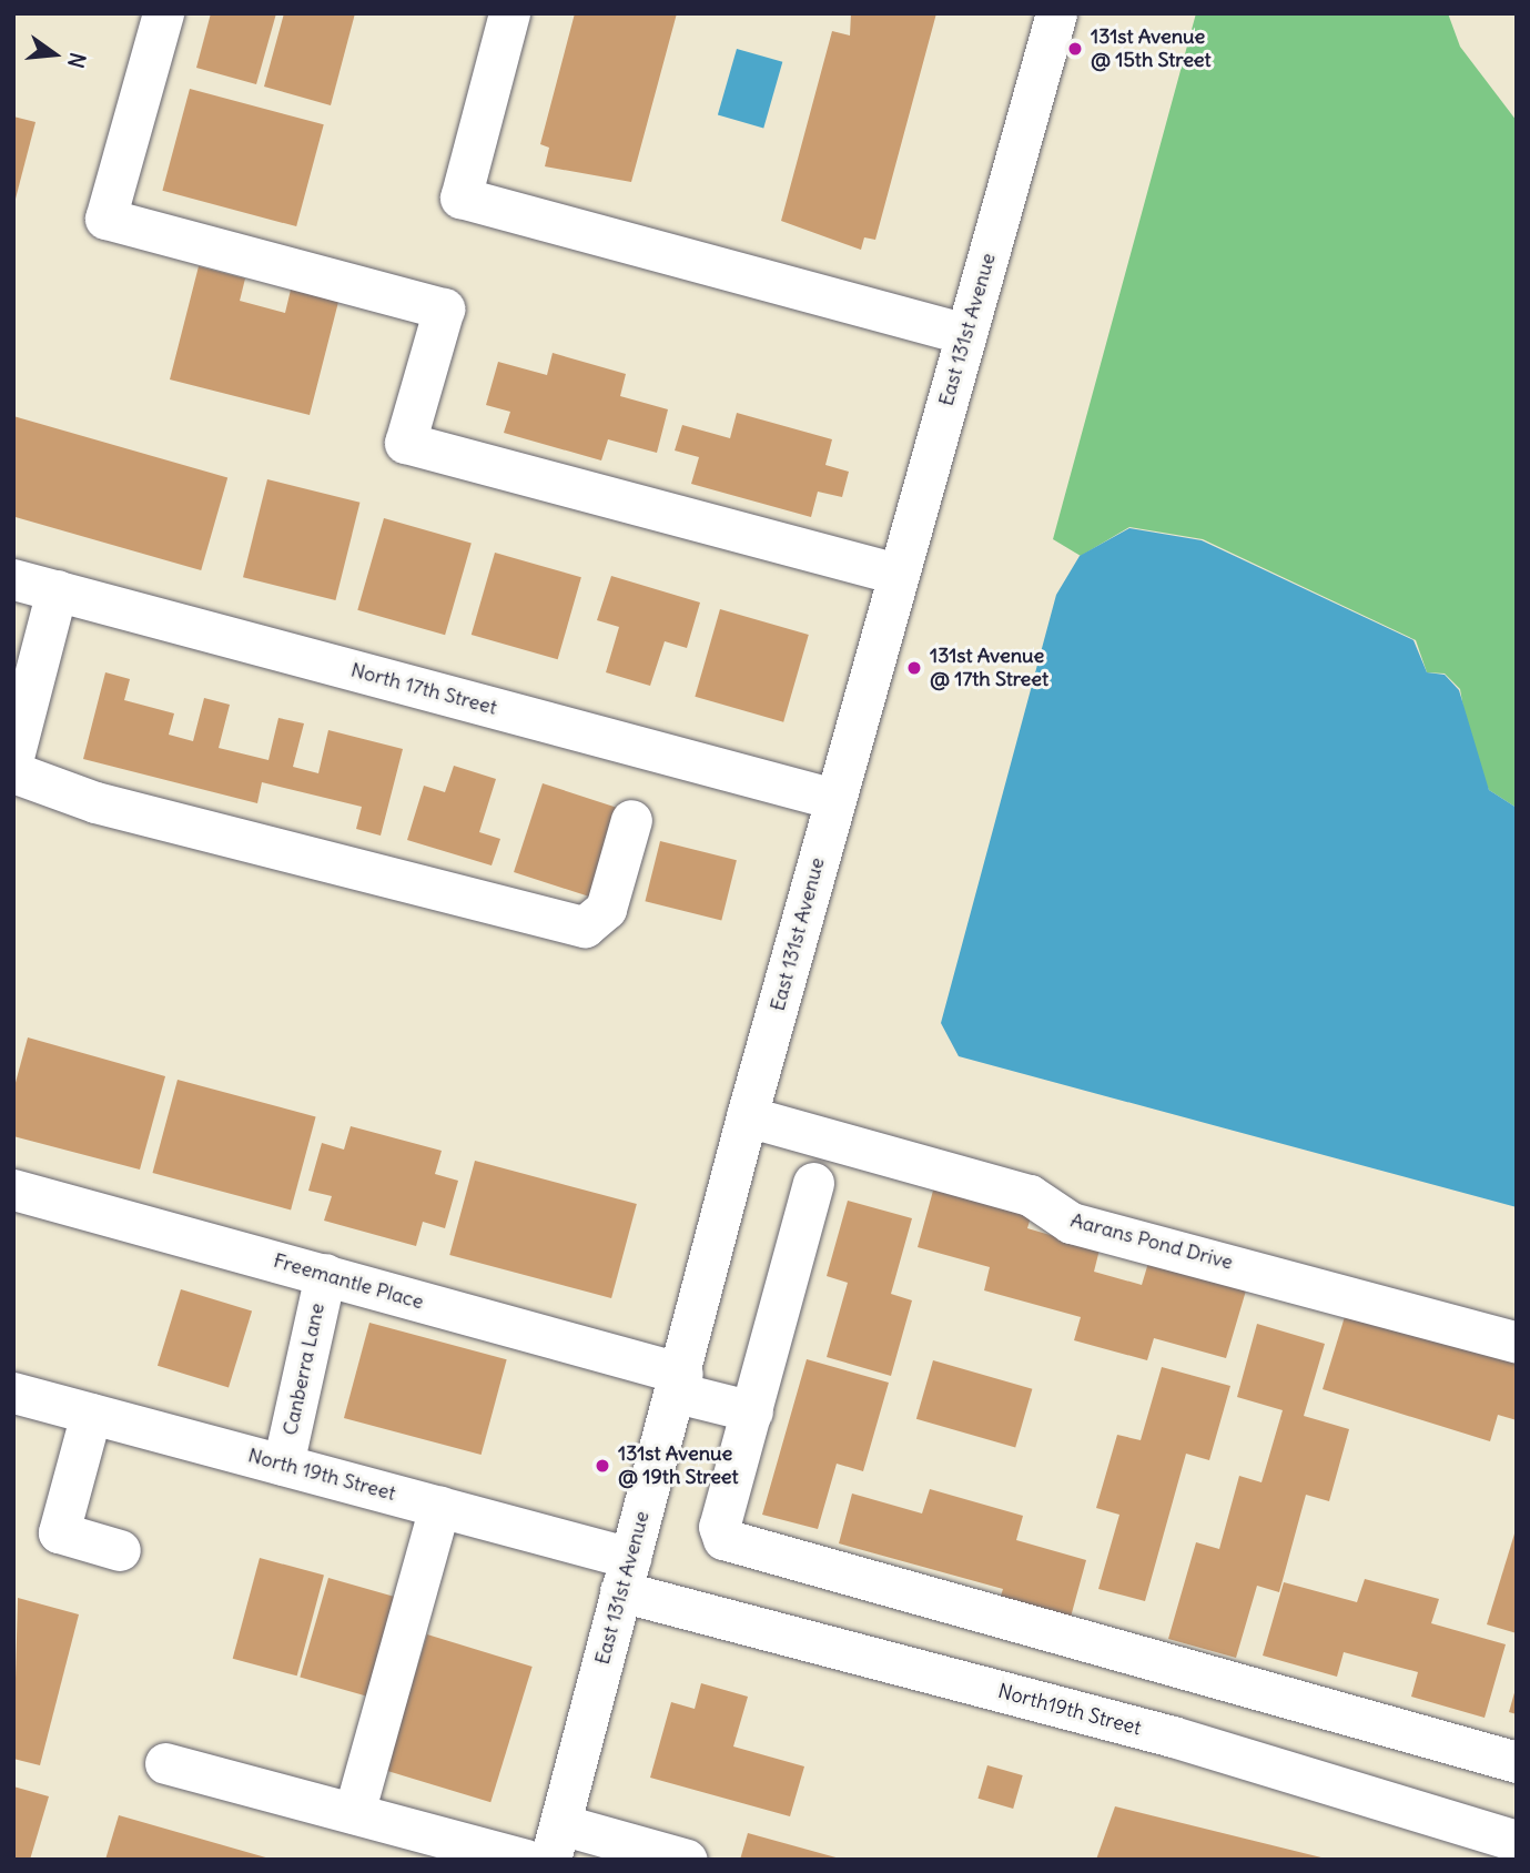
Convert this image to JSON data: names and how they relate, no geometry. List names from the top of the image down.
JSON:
{
  "streets": {
    "street": [
      "East 131st Avenue",
      "North 17th Street",
      "Aarans Pond Drive",
      "Freemantle Place",
      "Canberra Lane",
      "North 19th Street",
      "North19th Street"
    ]
  },
  "crossings": [
    ["East 131st Avenue", "North 17th Street"],
    ["East 131st Avenue", "Aarans Pond Drive"],
    ["East 131st Avenue", "Freemantle Place"],
    ["East 131st Avenue", "North 19th Street"],
    ["East 131st Avenue", "North19th Street"],
    ["Freemantle Place", "Canberra Lane"],
    ["Canberra Lane", "North 19th Street"],
    ["North 19th Street", "North19th Street"]
  ],
  "places": ["131st Avenue @ 15th Street", "131st Avenue @ 17th Street", "131st Avenue @ 19th Street"],
  "north": "right"
}
